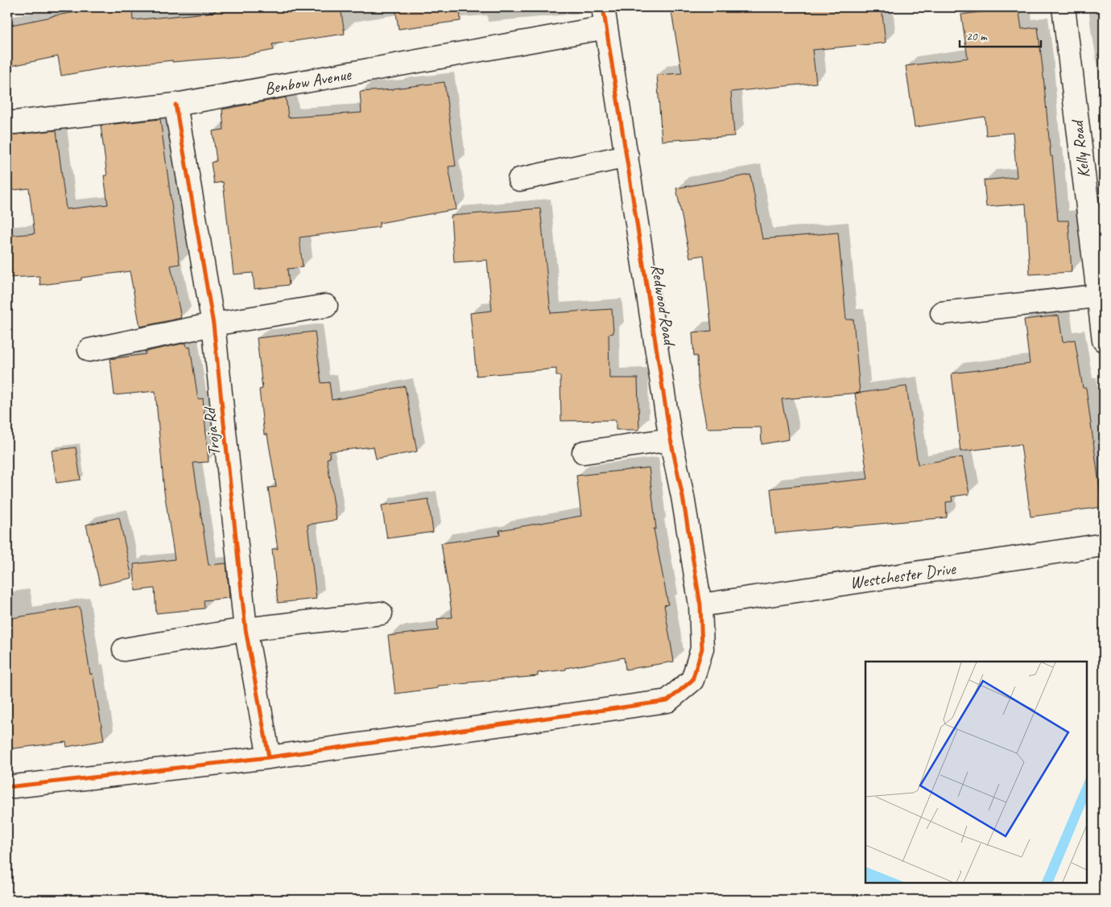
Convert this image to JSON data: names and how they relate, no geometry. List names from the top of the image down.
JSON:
{
  "streets": {
    "street": [
      "Benbow Avenue",
      "Kelly Road",
      "Redwood Road",
      "Troja Rd",
      "Westchester Drive"
    ]
  },
  "crossings": [
    ["Benbow Avenue", "Redwood Road"],
    ["Benbow Avenue", "Troja Rd"],
    ["Redwood Road", "Troja Rd"],
    ["Redwood Road", "Westchester Drive"]
  ],
  "scale_bar": "20 m"
}
